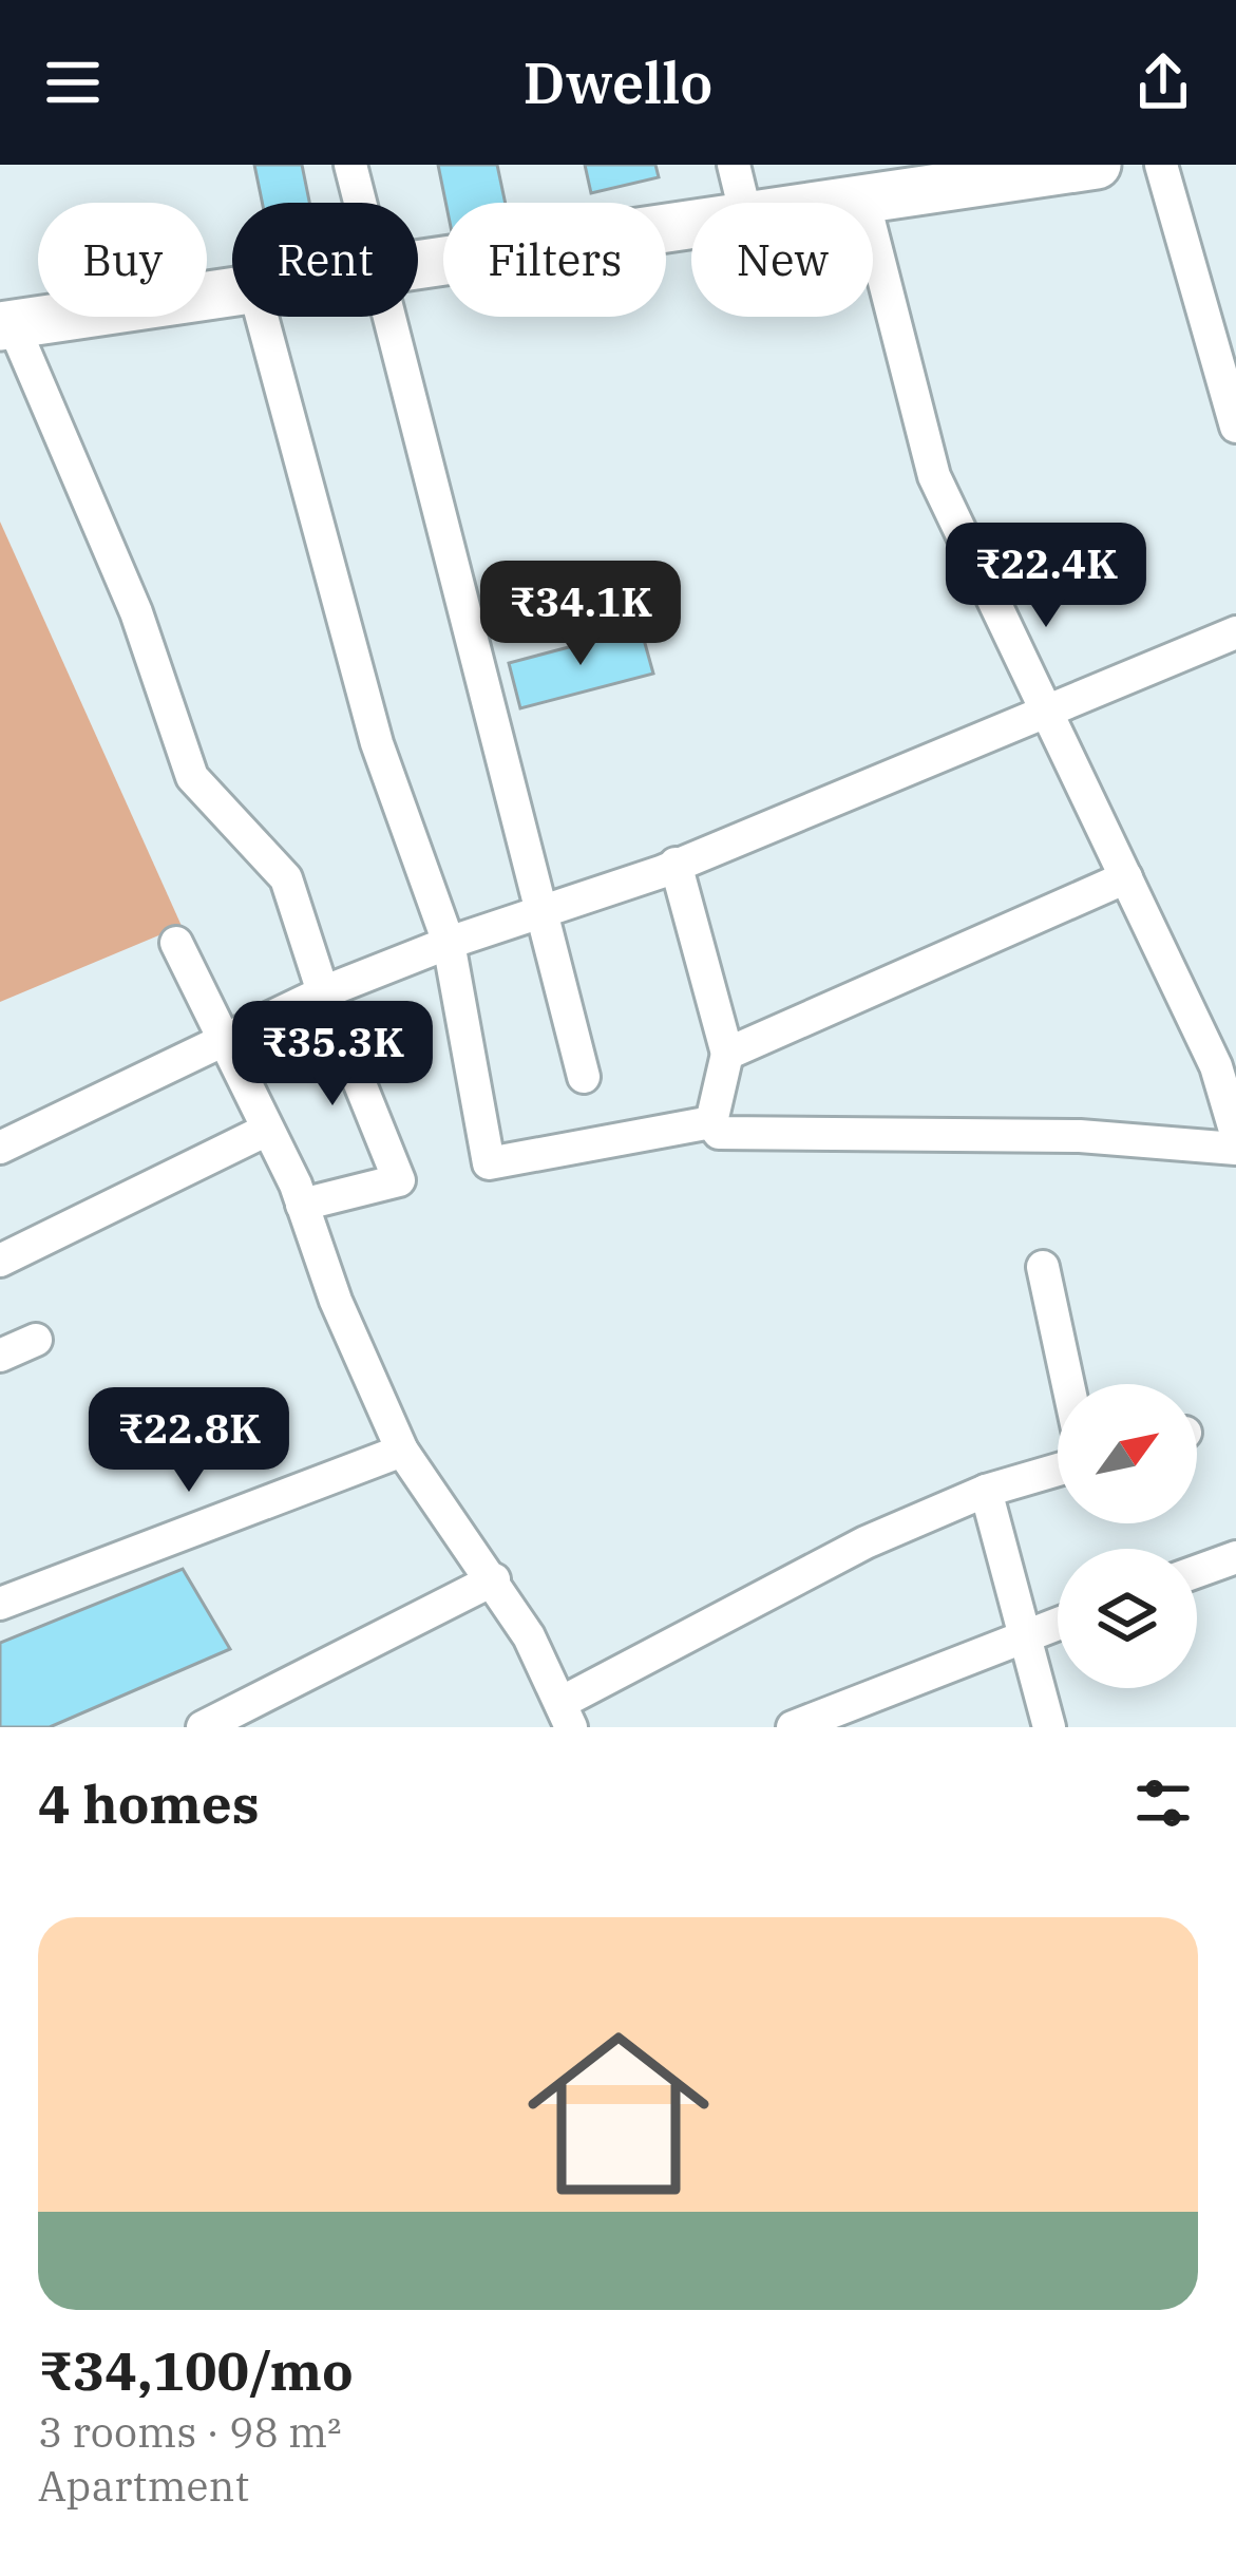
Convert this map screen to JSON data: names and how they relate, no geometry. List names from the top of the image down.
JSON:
{
  "north": "top right",
  "page": {
    "header": "Dwello",
    "chip": [
      "Buy",
      "Rent",
      "Filters",
      "New"
    ],
    "price": [
      "₹22.4K",
      "₹34.1K",
      "₹35.3K",
      "₹22.8K"
    ],
    "heading": "4 homes",
    "list": [
      {
        "name": "₹34,100/mo",
        "note": "3 rooms · 98 m² · Apartment"
      }
    ]
  }
}
